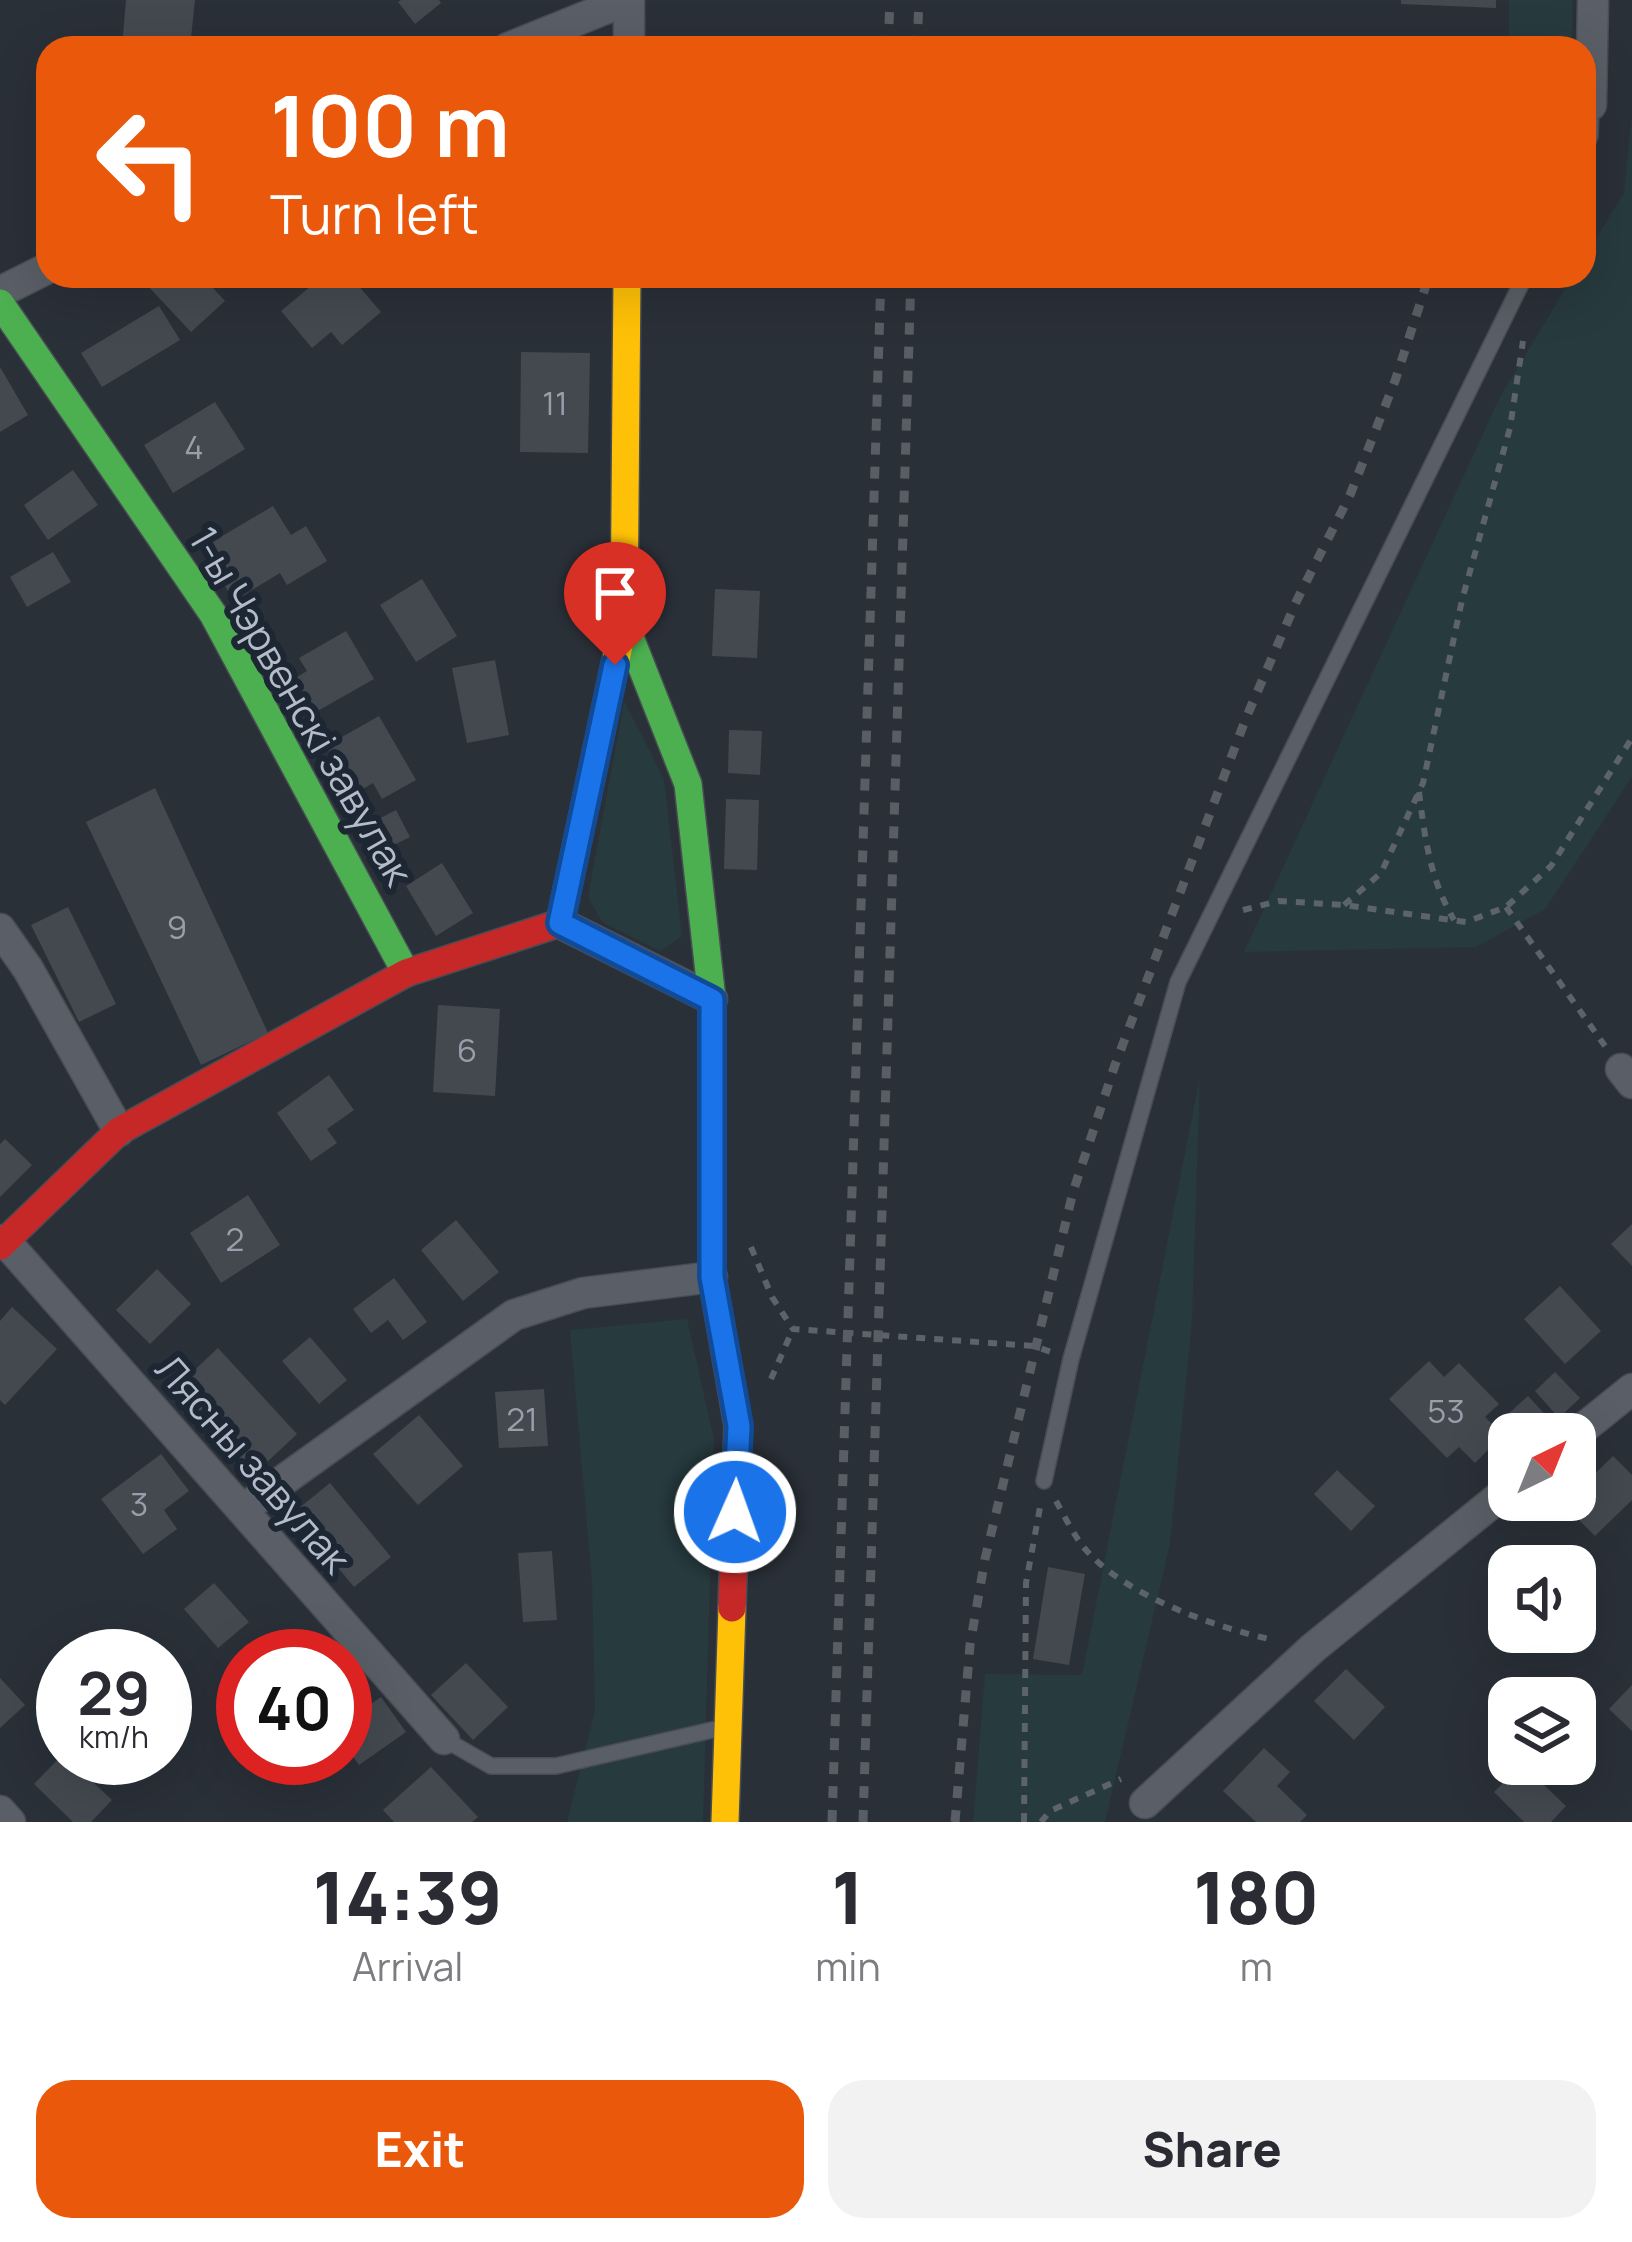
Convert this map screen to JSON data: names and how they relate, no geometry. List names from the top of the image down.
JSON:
{
  "streets": {
    "street": ["1-ы Чэрвенскі завулак", "Лясны завулак"]
  },
  "house_numbers": [
    "11",
    "4",
    "9",
    "6",
    "2",
    "53",
    "21",
    "3"
  ],
  "north": "top right",
  "page": {
    "turn": ["100 m", "Turn left"],
    "speed": "29 km/h",
    "limit": "40",
    "eta": [
      "14:39",
      "Arrival",
      "1",
      "min",
      "180",
      "m"
    ],
    "buttons": ["Exit", "Share"]
  }
}
